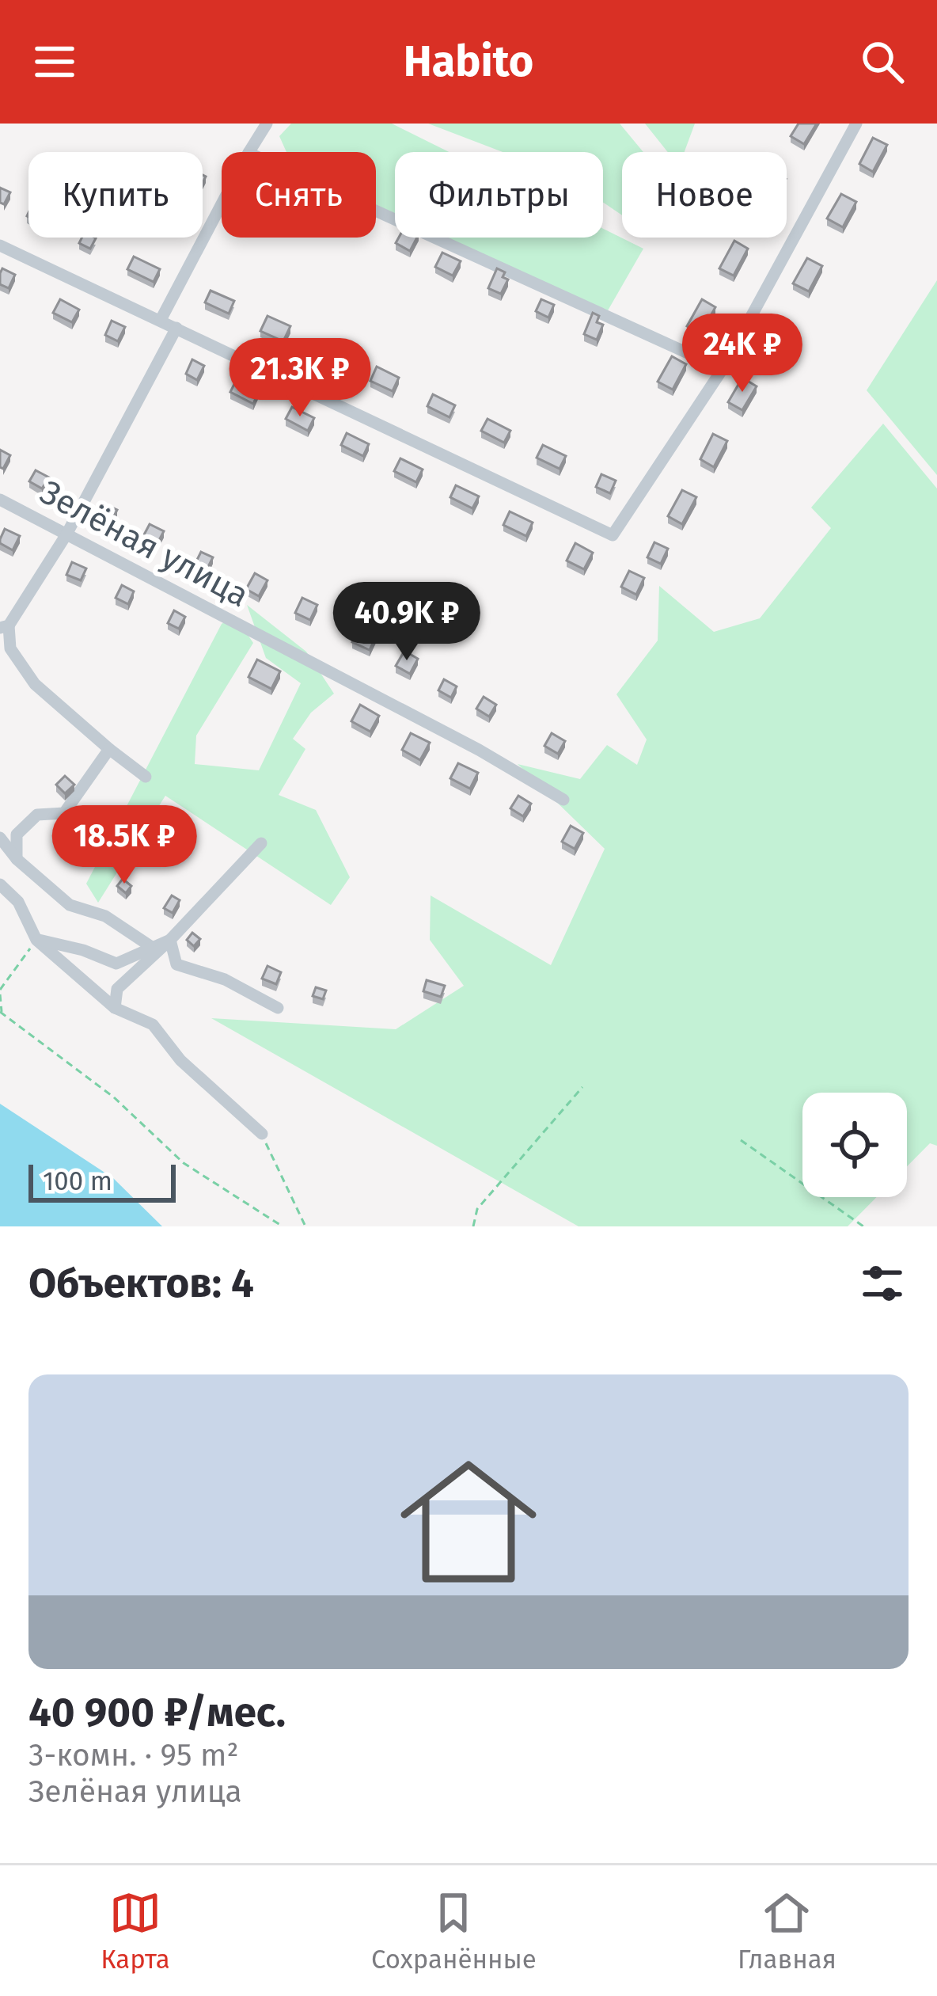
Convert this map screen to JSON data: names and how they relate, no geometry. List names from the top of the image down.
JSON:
{
  "streets": {
    "street": ["Зелёная улица"]
  },
  "scale_bar": "100 m",
  "page": {
    "header": "Habito",
    "chip": [
      "Купить",
      "Снять",
      "Фильтры",
      "Новое"
    ],
    "price": [
      "24K ₽",
      "21.3K ₽",
      "40.9K ₽",
      "18.5K ₽"
    ],
    "scale": "100 m",
    "heading": "Объектов: 4",
    "list": [
      {
        "name": "40 900 ₽/мес.",
        "note": "3-комн. · 95 m² · Зелёная улица"
      }
    ],
    "tabs": ["Карта", "Сохранённые", "Главная"]
  }
}
